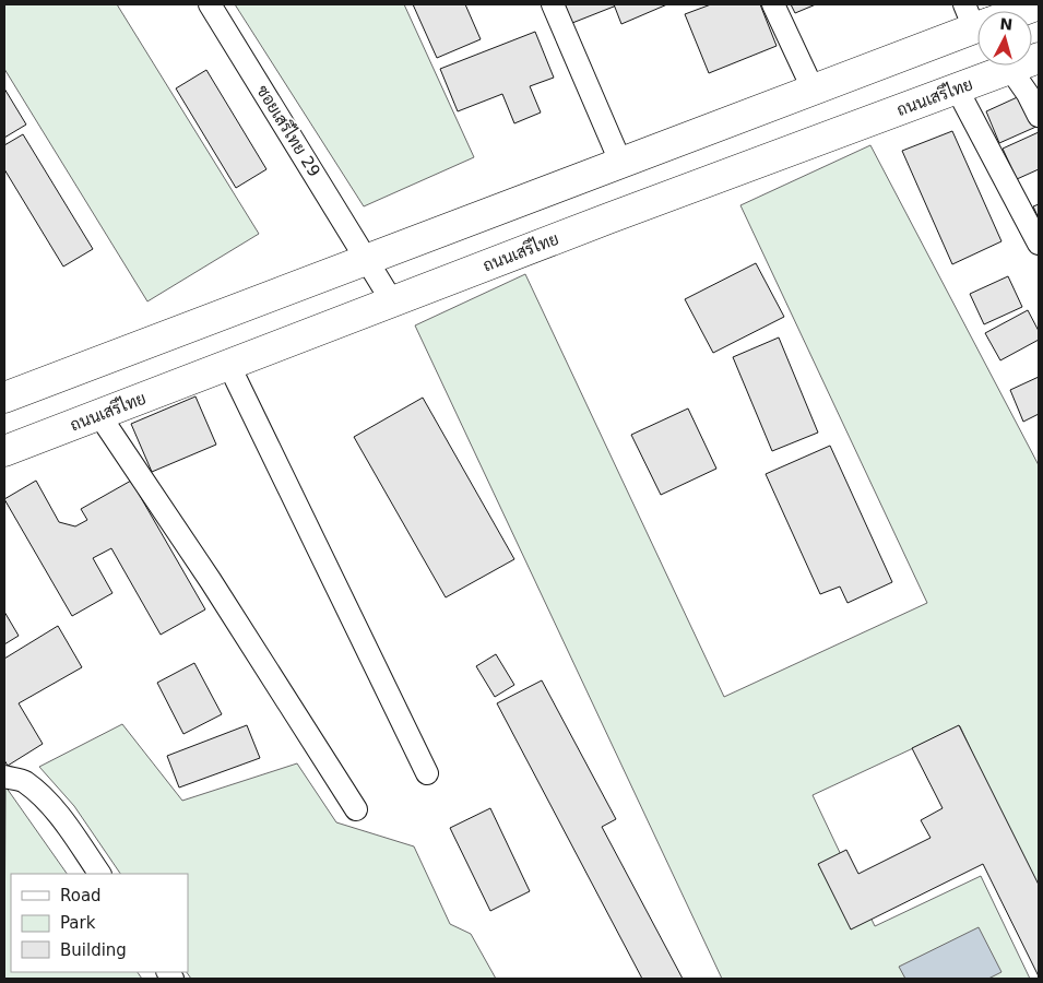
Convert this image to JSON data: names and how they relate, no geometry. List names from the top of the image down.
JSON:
{
  "streets": {
    "main road": ["ถนนเสรีไทย"],
    "street": ["ซอยเสรีไทย 29"]
  },
  "crossings": [
    ["ถนนเสรีไทย", "ซอยเสรีไทย 29"]
  ],
  "legend": ["Road", "Park", "Building"],
  "north": "top"
}
